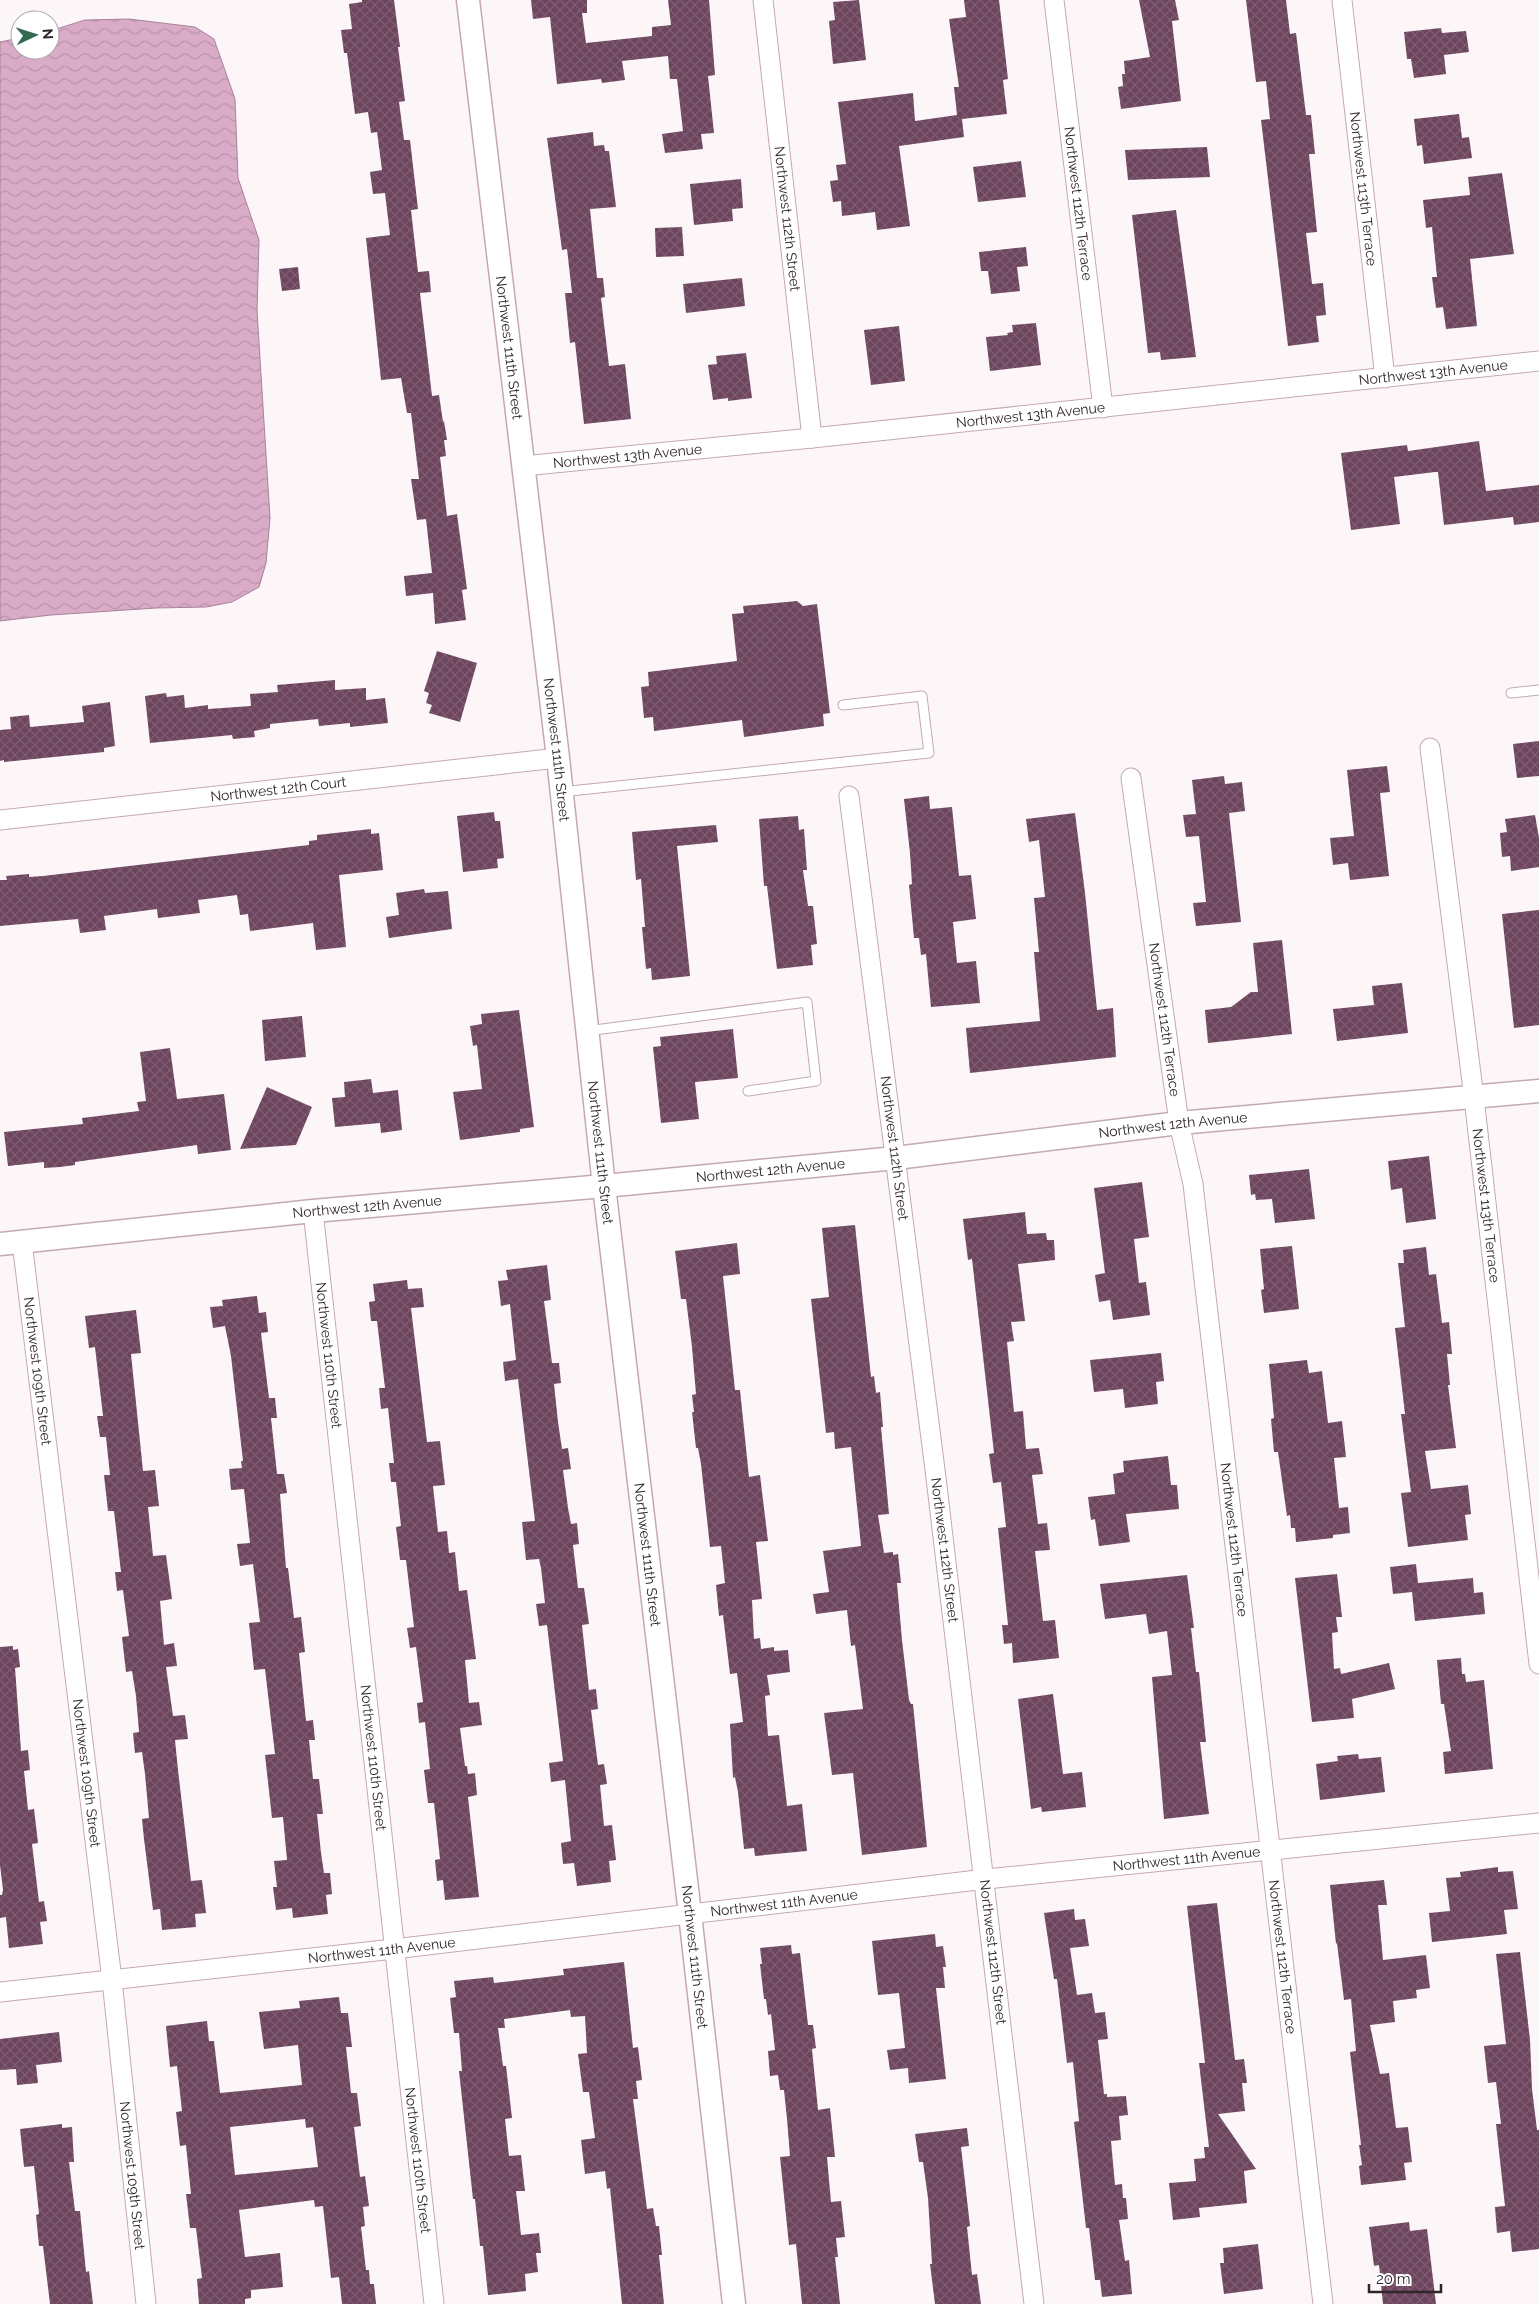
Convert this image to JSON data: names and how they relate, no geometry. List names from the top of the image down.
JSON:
{
  "streets": {
    "street": [
      "Northwest 113th Terrace",
      "Northwest 112th Terrace",
      "Northwest 112th Street",
      "Northwest 111th Street",
      "Northwest 13th Avenue",
      "Northwest 12th Court",
      "Northwest 12th Avenue",
      "Northwest 110th Street",
      "Northwest 109th Street",
      "Northwest 11th Avenue"
    ]
  },
  "crossings": [
    ["Northwest 113th Terrace", "Northwest 13th Avenue"],
    ["Northwest 113th Terrace", "Northwest 12th Avenue"],
    ["Northwest 112th Terrace", "Northwest 13th Avenue"],
    ["Northwest 112th Terrace", "Northwest 12th Avenue"],
    ["Northwest 112th Terrace", "Northwest 11th Avenue"],
    ["Northwest 112th Street", "Northwest 13th Avenue"],
    ["Northwest 112th Street", "Northwest 12th Avenue"],
    ["Northwest 112th Street", "Northwest 11th Avenue"],
    ["Northwest 111th Street", "Northwest 13th Avenue"],
    ["Northwest 111th Street", "Northwest 12th Court"],
    ["Northwest 111th Street", "Northwest 12th Avenue"],
    ["Northwest 111th Street", "Northwest 11th Avenue"],
    ["Northwest 12th Avenue", "Northwest 110th Street"],
    ["Northwest 12th Avenue", "Northwest 109th Street"],
    ["Northwest 110th Street", "Northwest 11th Avenue"],
    ["Northwest 109th Street", "Northwest 11th Avenue"]
  ],
  "scale_bar": "20 m",
  "north": "right"
}
